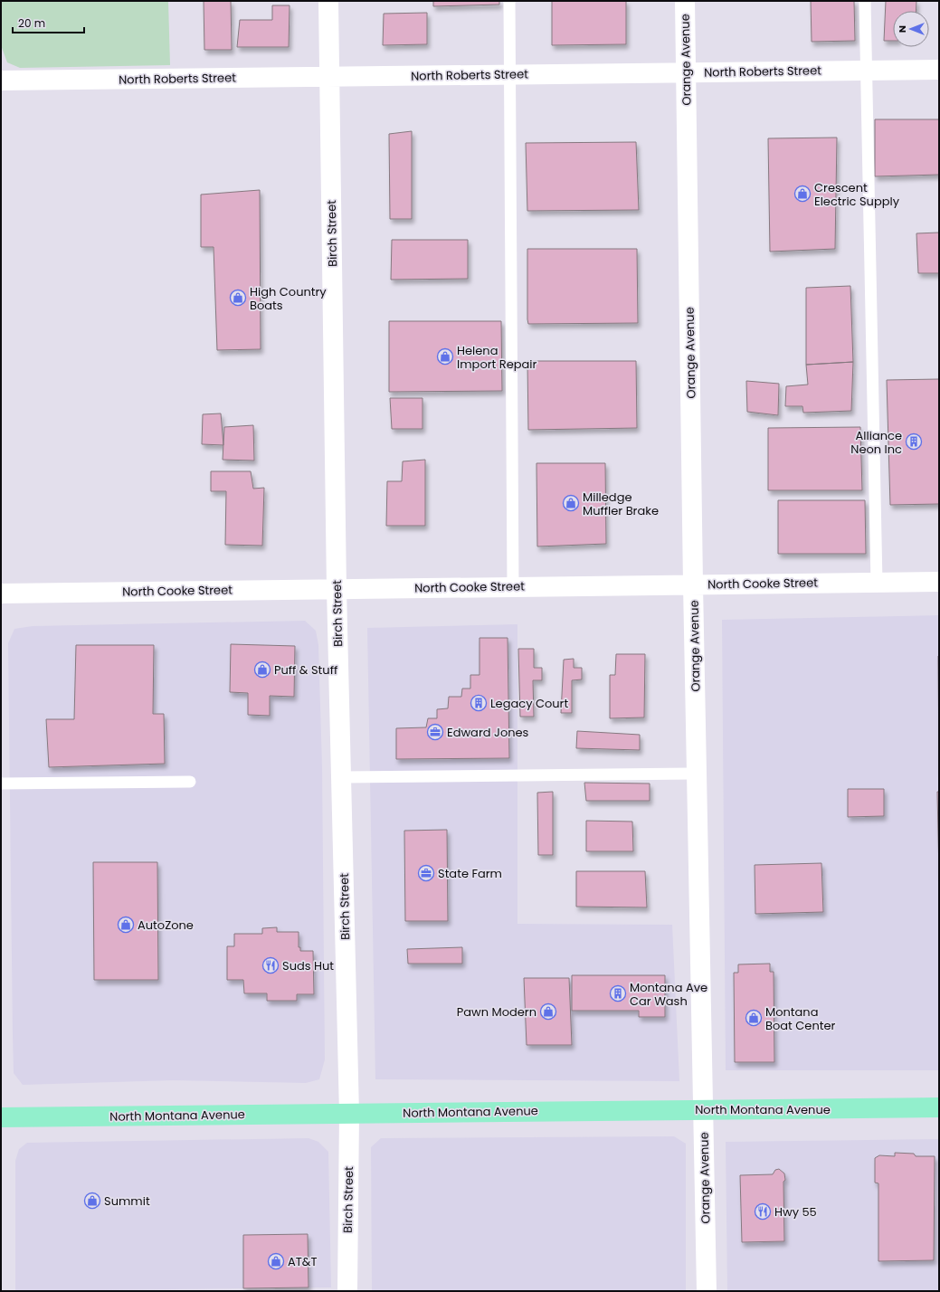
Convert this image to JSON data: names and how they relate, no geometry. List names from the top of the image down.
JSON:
{
  "streets": {
    "main road": ["North Montana Avenue"],
    "street": [
      "Orange Avenue",
      "North Roberts Street",
      "Birch Street",
      "North Cooke Street"
    ]
  },
  "crossings": [
    ["Orange Avenue", "North Roberts Street"],
    ["Orange Avenue", "North Cooke Street"],
    ["Orange Avenue", "North Montana Avenue"],
    ["North Roberts Street", "Birch Street"],
    ["Birch Street", "North Cooke Street"],
    ["Birch Street", "North Montana Avenue"]
  ],
  "places": {
    "shop": [
      "Crescent Electric Supply",
      "High Country Boats",
      "Helena Import Repair",
      "Milledge Muffler Brake",
      "Puff & Stuff",
      "AutoZone",
      "Pawn Modern",
      "Montana Boat Center",
      "Summit",
      "AT&T"
    ],
    "building": ["Alliance Neon Inc", "Legacy Court", "Montana Ave Car Wash"],
    "office": ["Edward Jones", "State Farm"],
    "restaurant": ["Suds Hut", "Hwy 55"]
  },
  "scale_bar": "20 m",
  "north": "left"
}
